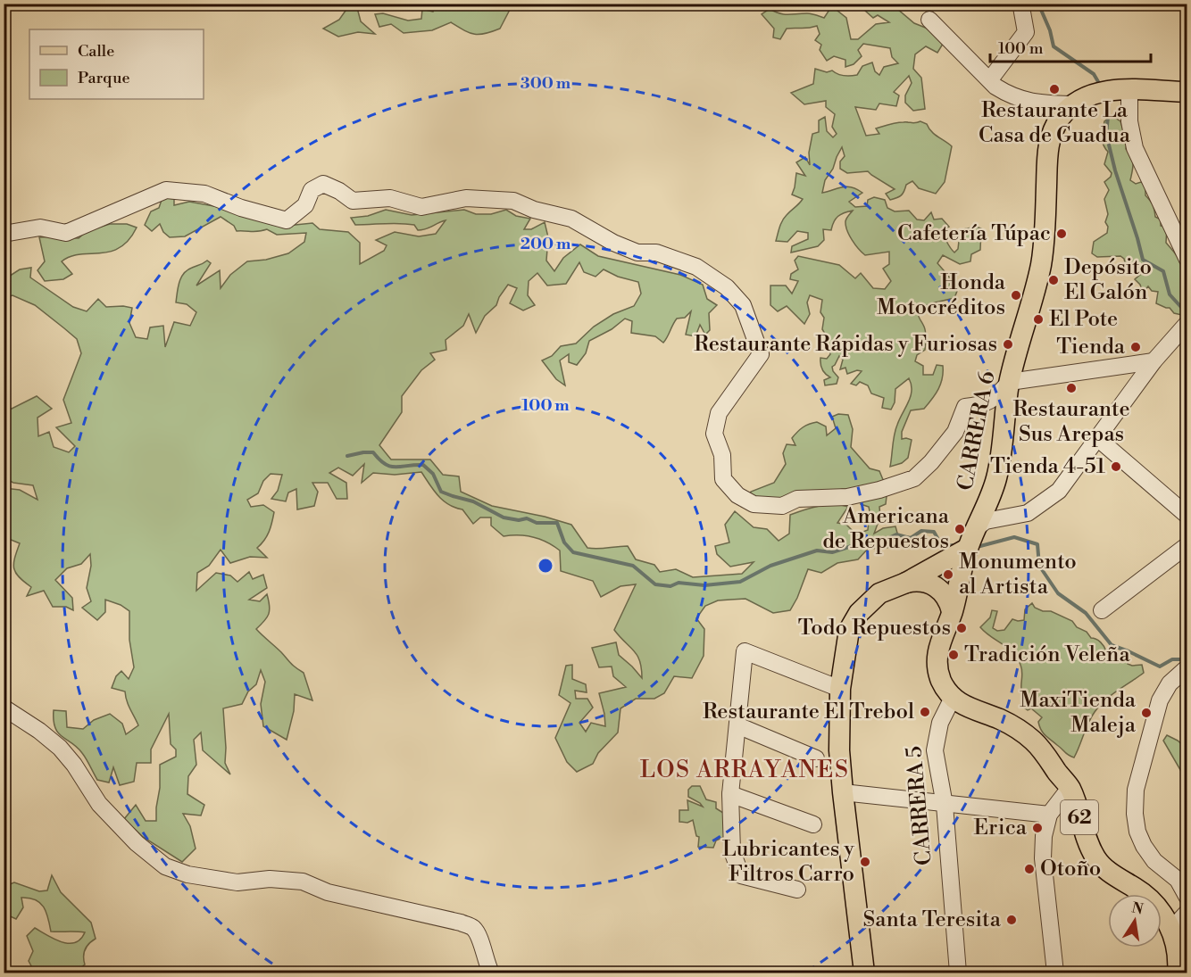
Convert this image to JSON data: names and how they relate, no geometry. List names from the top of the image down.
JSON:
{
  "streets": {
    "main road": ["CARRERA 6", "62"],
    "street": ["CARRERA 5"]
  },
  "crossings": [
    ["CARRERA 5", "62"]
  ],
  "districts": ["LOS ARRAYANES"],
  "places": [
    "Restaurante La Casa de Guadua",
    "Cafetería Túpac",
    "Depósito El Galón",
    "Honda Motocréditos",
    "El Pote",
    "Restaurante Rápidas y Furiosas",
    "Tienda",
    "Restaurante Sus Arepas",
    "Tienda 4-51",
    "Americana de Repuestos",
    "Monumento al Artista",
    "Todo Repuestos",
    "Tradición Veleña",
    "Restaurante El Trebol",
    "MaxiTienda Maleja",
    "Erica",
    "Lubricantes y Filtros Carro",
    "Otoño",
    "Santa Teresita"
  ],
  "legend": ["Calle", "Parque"],
  "scale_bar": "100 m",
  "north": "top",
  "rings": ["300 m", "200 m", "100 m"]
}
